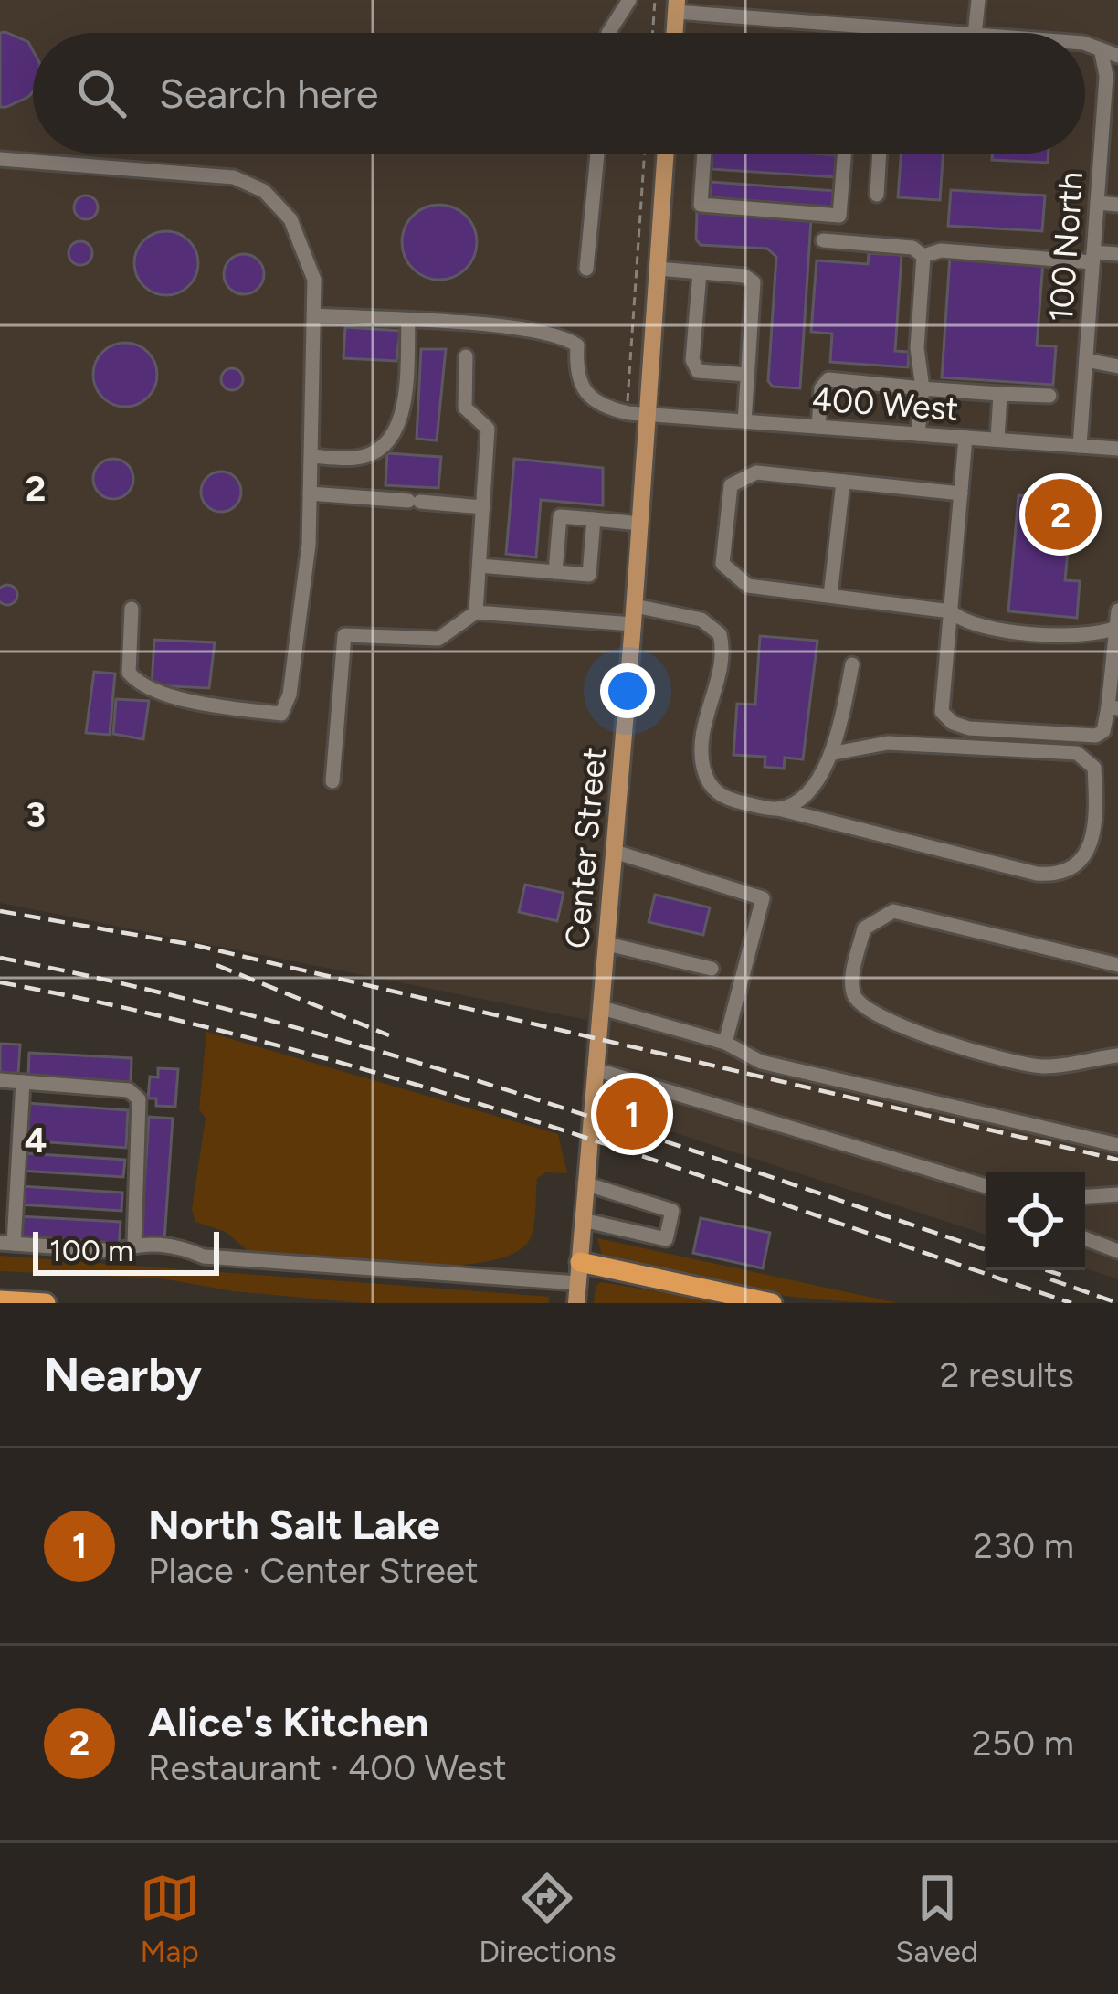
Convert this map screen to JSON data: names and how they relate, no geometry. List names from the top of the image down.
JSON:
{
  "streets": {
    "main road": ["Center Street"],
    "street": ["100 North", "400 West"]
  },
  "crossings": [
    ["100 North", "400 West"],
    ["400 West", "Center Street"]
  ],
  "scale_bar": "100 m",
  "page": {
    "search": "Search here",
    "pins": ["2", "1"],
    "scale": "100 m",
    "heading": ["Nearby", "2 results"],
    "list": [
      {
        "mark": "1",
        "name": "North Salt Lake",
        "note": "Place · Center Street",
        "value": "230 m"
      },
      {
        "mark": "2",
        "name": "Alice's Kitchen",
        "note": "Restaurant · 400 West",
        "value": "250 m"
      }
    ],
    "nav": ["Map", "Directions", "Saved"]
  },
  "grid": {
    "rows": ["2", "3", "4"]
  }
}
